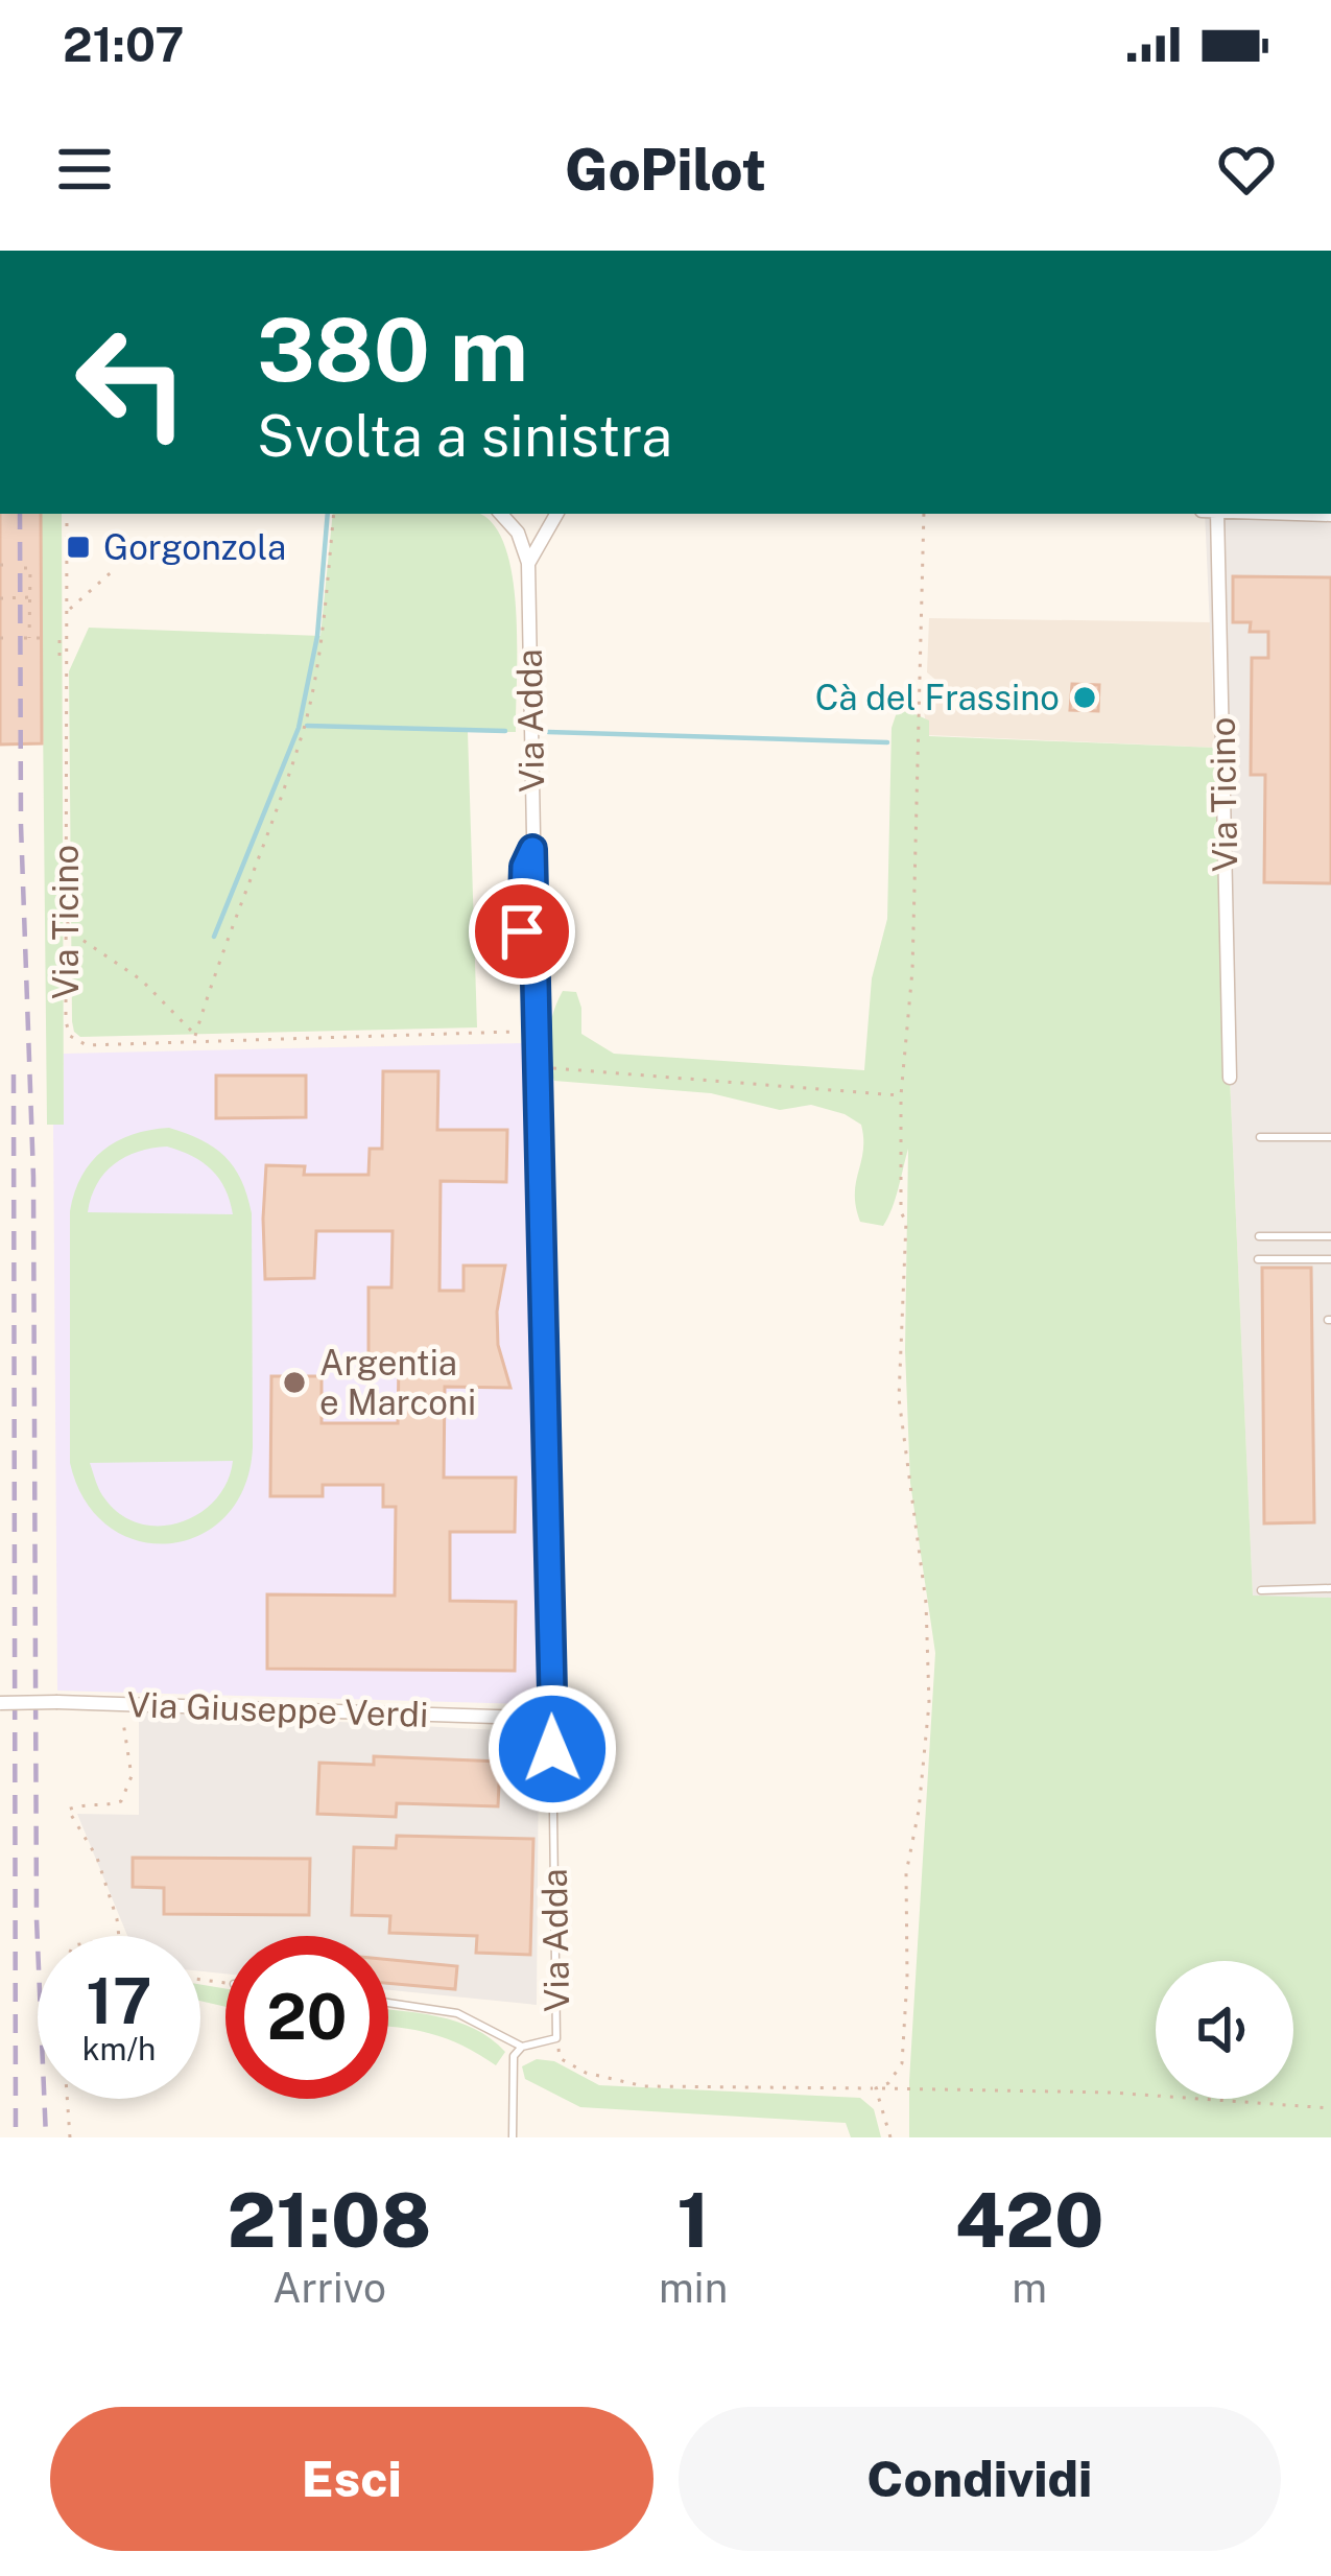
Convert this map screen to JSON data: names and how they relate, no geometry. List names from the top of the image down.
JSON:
{
  "streets": {
    "street": ["Via Adda", "Via Ticino", "Via Giuseppe Verdi"]
  },
  "crossings": [
    ["Via Adda", "Via Giuseppe Verdi"]
  ],
  "places": {
    "transit": ["Gorgonzola"],
    "other": ["Cà del Frassino", "Argentia e Marconi"]
  },
  "page": {
    "status": "21:07",
    "header": "GoPilot",
    "turn": ["380 m", "Svolta a sinistra"],
    "speed": "17 km/h",
    "limit": "20",
    "eta": [
      "21:08",
      "Arrivo",
      "1",
      "min",
      "420",
      "m"
    ],
    "buttons": ["Esci", "Condividi"]
  }
}
